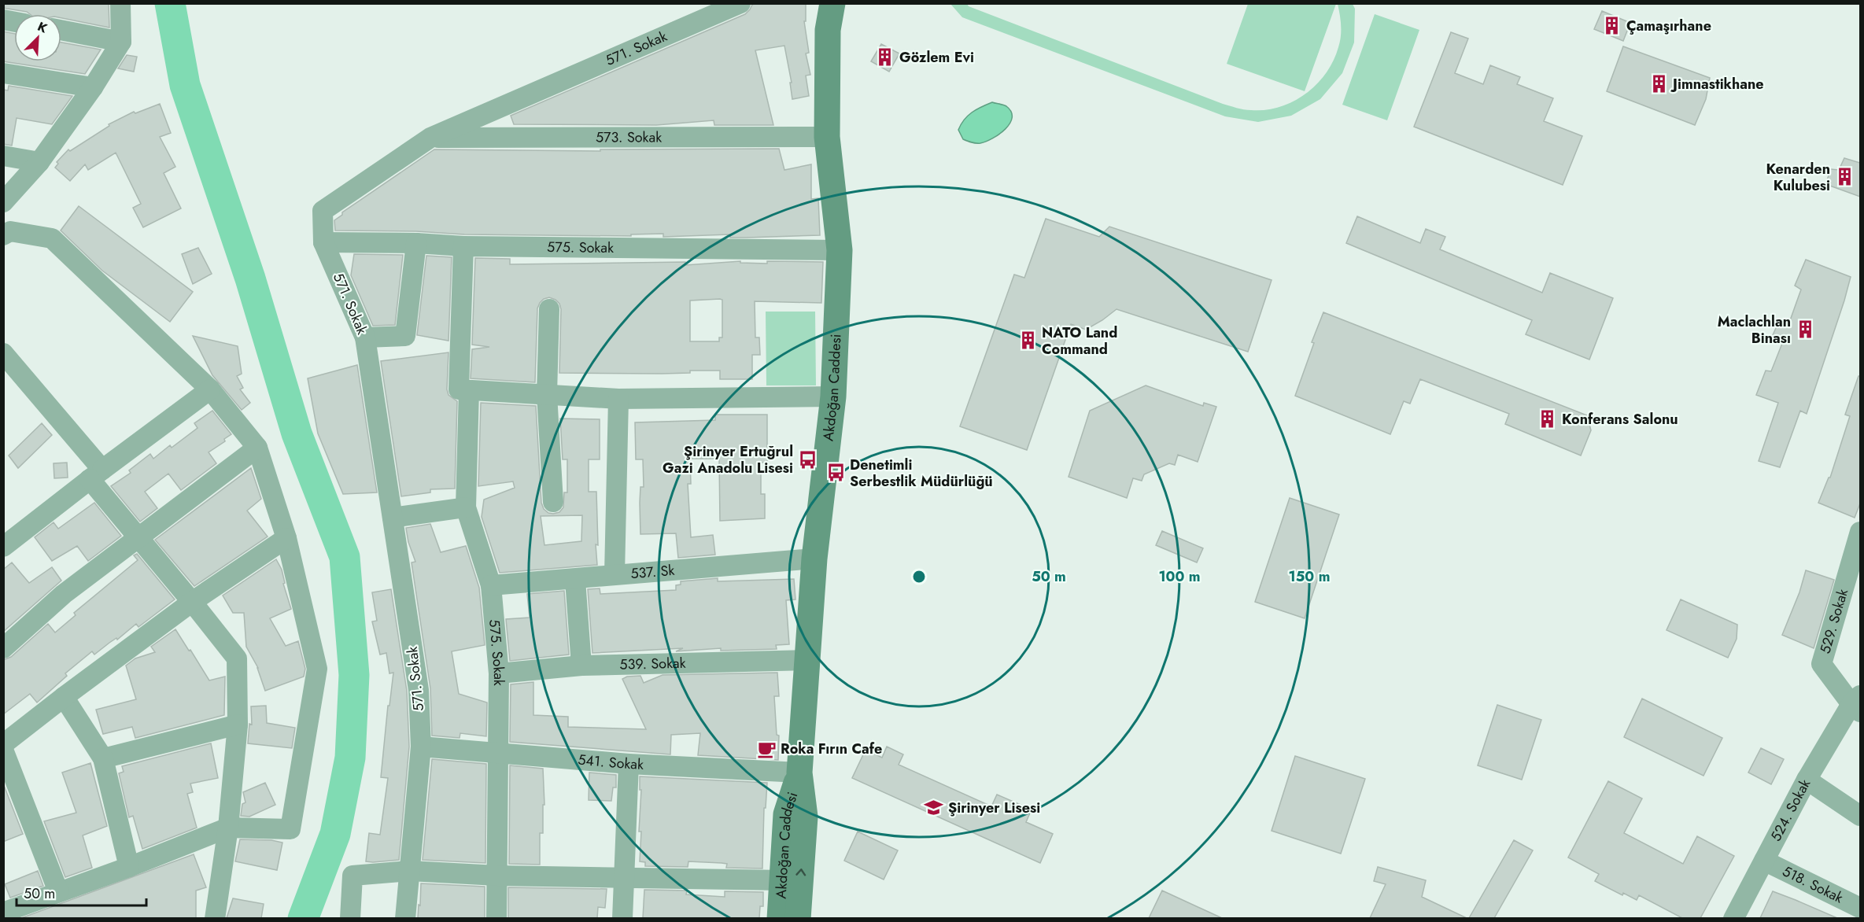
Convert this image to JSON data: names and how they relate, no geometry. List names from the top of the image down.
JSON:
{
  "streets": {
    "main road": ["Akdoğan Caddesi"],
    "street": [
      "571. Sokak",
      "573. Sokak",
      "575. Sokak",
      "537. Sk",
      "529. Sokak",
      "539. Sokak",
      "541. Sokak",
      "524. Sokak",
      "518. Sokak"
    ]
  },
  "crossings": [
    ["571. Sokak", "573. Sokak"],
    ["571. Sokak", "541. Sokak"],
    ["573. Sokak", "Akdoğan Caddesi"],
    ["575. Sokak", "Akdoğan Caddesi"],
    ["575. Sokak", "537. Sk"],
    ["575. Sokak", "539. Sokak"],
    ["575. Sokak", "541. Sokak"],
    ["Akdoğan Caddesi", "537. Sk"],
    ["Akdoğan Caddesi", "539. Sokak"],
    ["Akdoğan Caddesi", "541. Sokak"],
    ["529. Sokak", "524. Sokak"],
    ["524. Sokak", "518. Sokak"]
  ],
  "places": {
    "building": [
      "Çamaşırhane",
      "Gözlem Evi",
      "Jimnastikhane",
      "Kenarden Kulubesi",
      "Maclachlan Binası",
      "NATO Land Command",
      "Konferans Salonu"
    ],
    "bus stop": ["Şirinyer Ertuğrul Gazi Anadolu Lisesi", "Denetimli Serbestlik Müdürlüğü"],
    "cafe": ["Roka Fırın Cafe"],
    "school or university": ["Şirinyer Lisesi"]
  },
  "scale_bar": "50 m",
  "north": "top right",
  "rings": ["50 m", "100 m", "150 m"]
}
